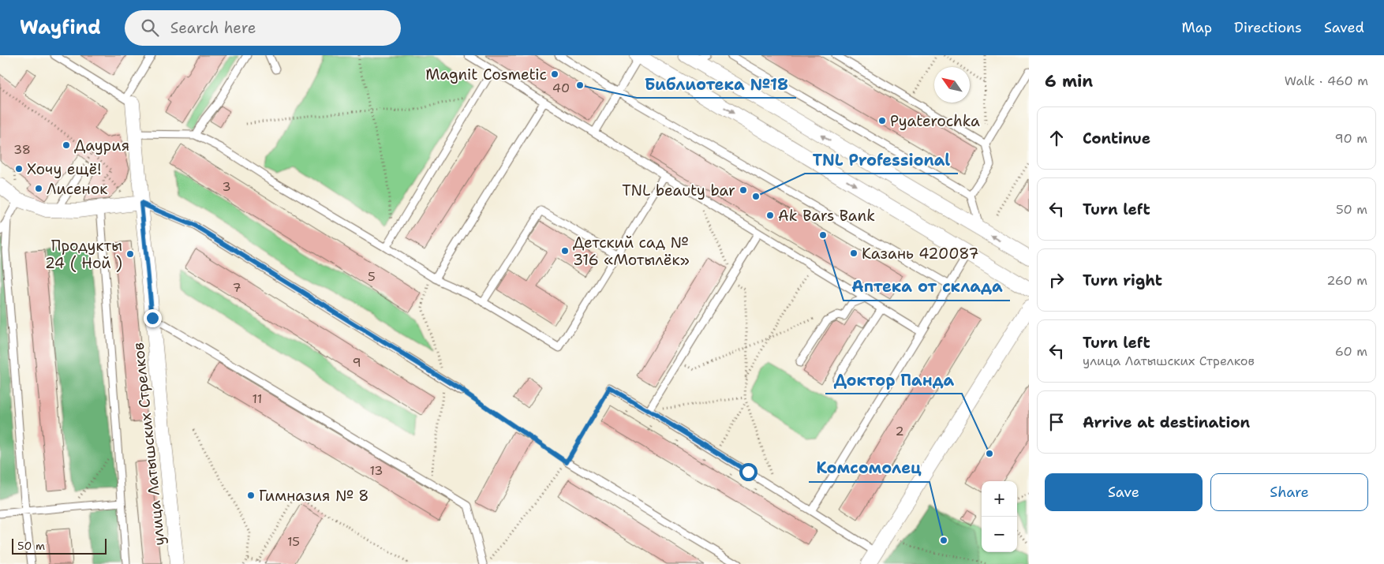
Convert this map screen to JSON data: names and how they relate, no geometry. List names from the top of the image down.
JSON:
{
  "streets": {
    "street": ["улица Латышских Стрелков"]
  },
  "places": [
    "Magnit Cosmetic",
    "Библиотека №18",
    "Pyaterochka",
    "Даурия",
    "Хочу ещё!",
    "Лисенок",
    "TNL beauty bar",
    "TNL Professional",
    "Ak Bars Bank",
    "Аптека от склада",
    "Детский сад № 316 «Мотылёк»",
    "Казань 420087",
    "Продукты 24 ( Ной )",
    "Доктор Панда",
    "Гимназия № 8",
    "Комсомолец"
  ],
  "house_numbers": [
    "40",
    "38",
    "3",
    "5",
    "7",
    "9",
    "11",
    "2",
    "13",
    "15"
  ],
  "scale_bar": "50 m",
  "north": "top left",
  "page": {
    "header": "Wayfind",
    "search": "Search here",
    "nav": ["Map", "Directions", "Saved"],
    "heading": ["6 min", "Walk · 460 m"],
    "list": [
      ["Continue", "90 m"],
      ["Turn left", "50 m"],
      ["Turn right", "260 m"],
      ["Turn left", "улица Латышских Стрелков", "60 m"],
      "Arrive at destination"
    ],
    "buttons": ["Save", "Share"],
    "map_buttons": ["+", "−"],
    "scale": "50 m"
  }
}
